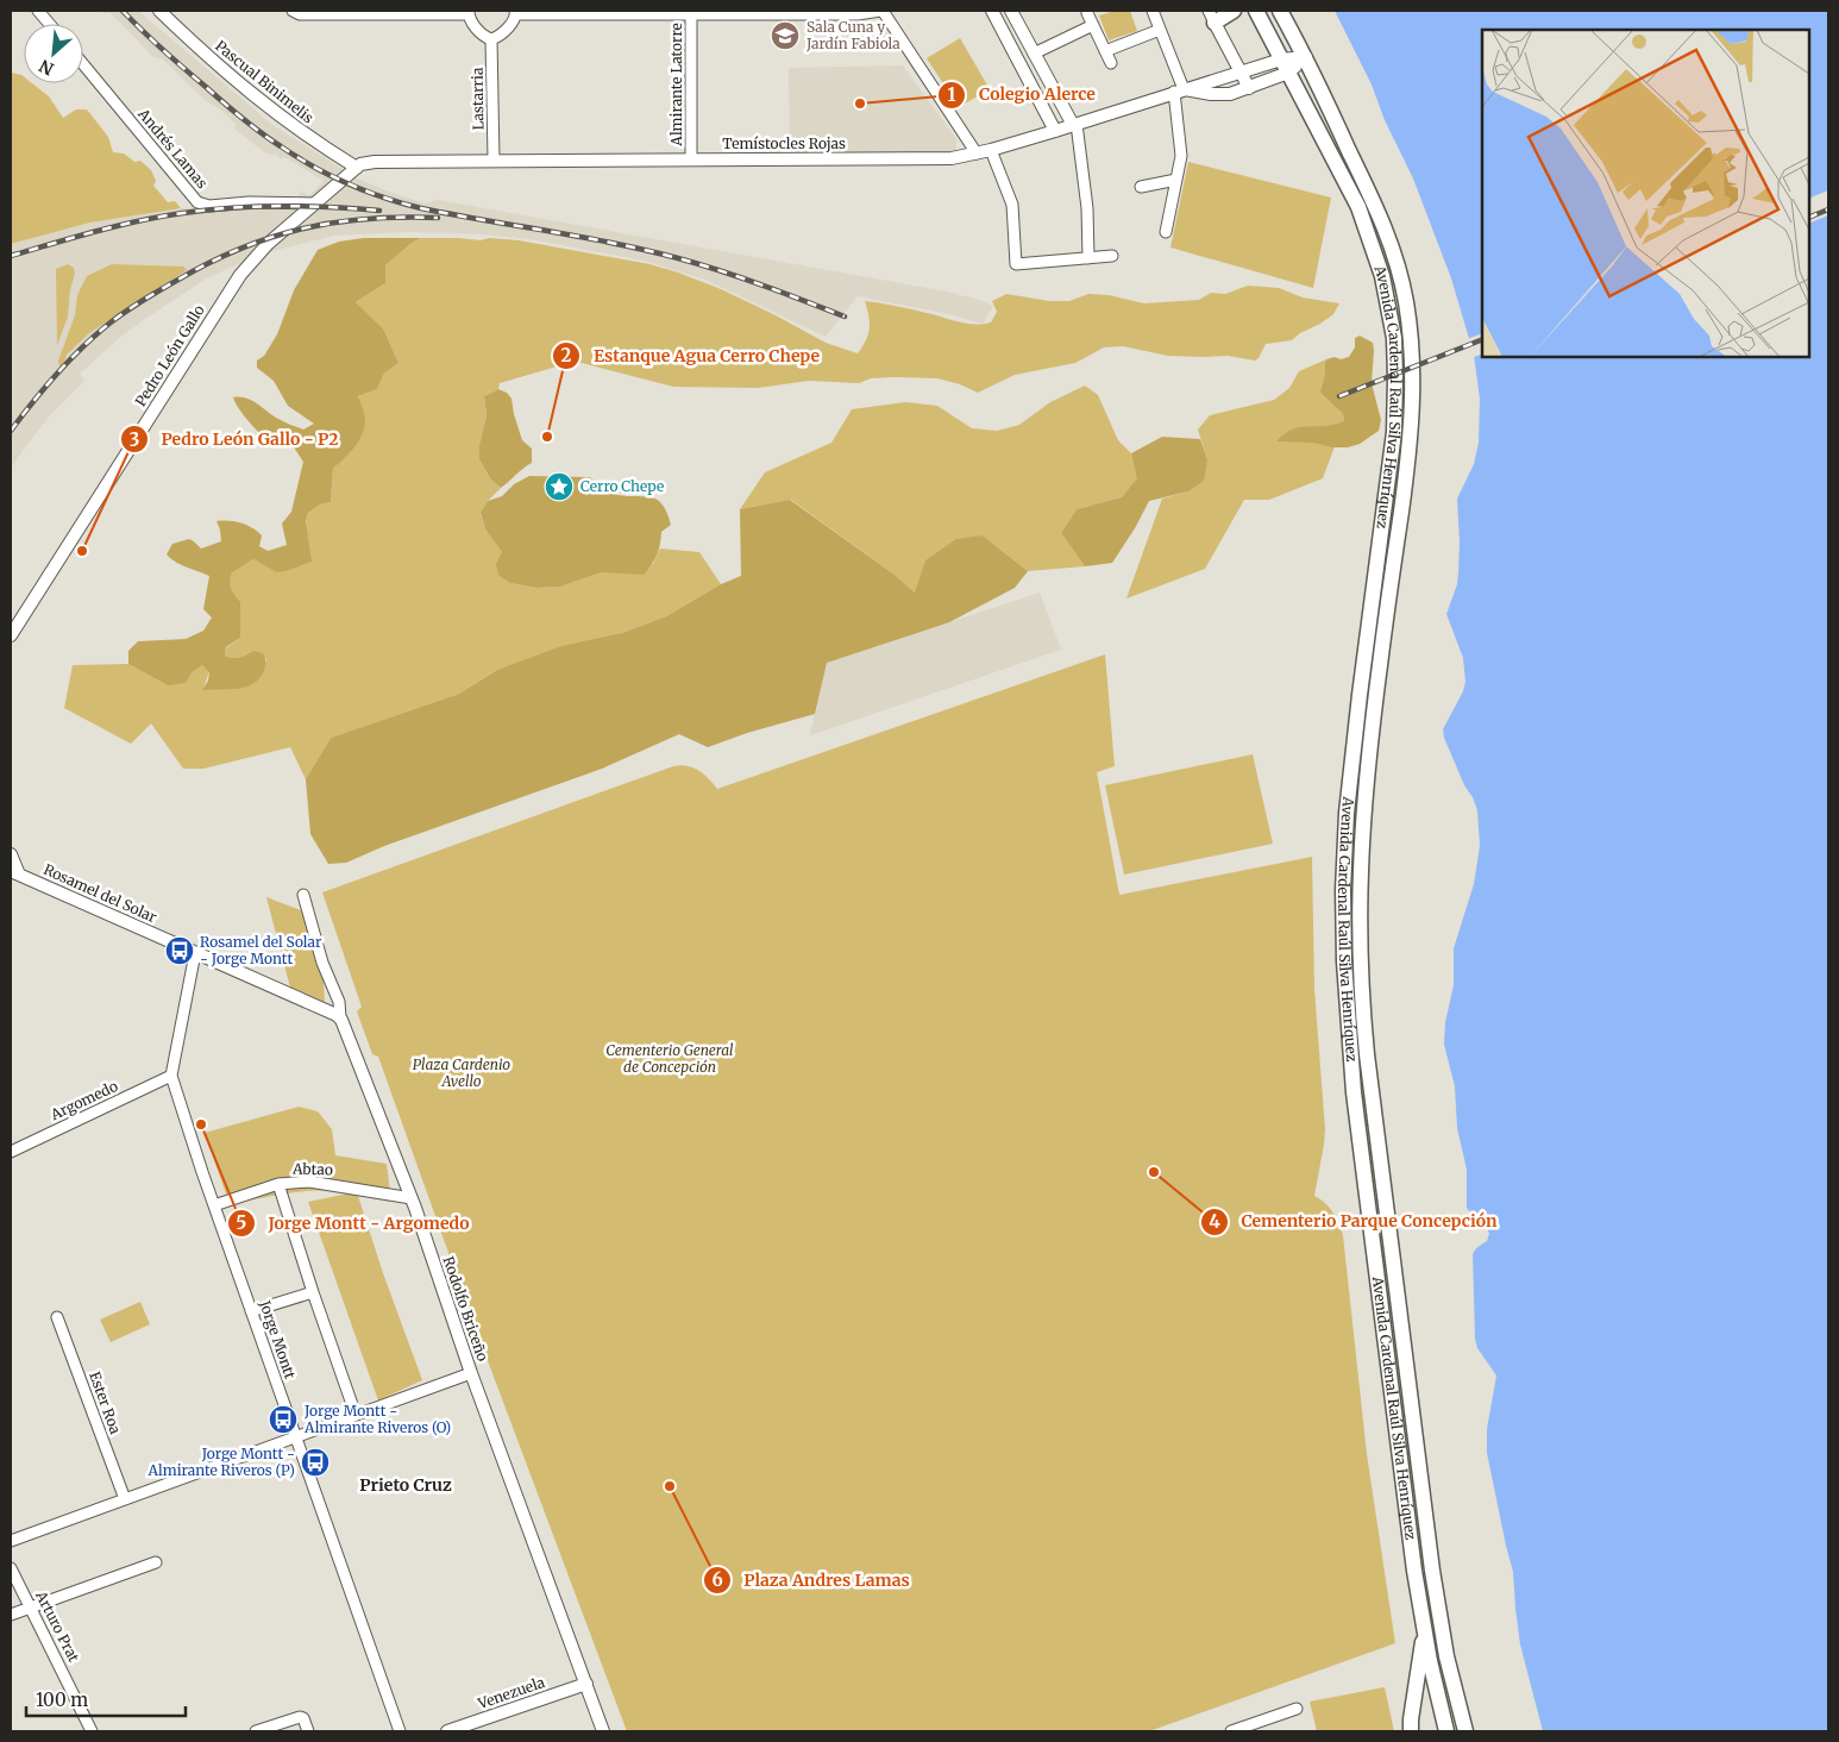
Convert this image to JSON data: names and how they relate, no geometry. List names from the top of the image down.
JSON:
{
  "streets": {
    "main road": ["Avenida Cardenal Raúl Silva Henríquez"],
    "street": [
      "Pascual Binimelis",
      "Almirante Latorre",
      "Lastarria",
      "Temístocles Rojas",
      "Andrés Lamas",
      "Pedro León Gallo",
      "Rosamel del Solar",
      "Argomedo",
      "Abtao",
      "Rodolfo Briceño",
      "Jorge Montt",
      "Ester Roa",
      "Arturo Prat",
      "Venezuela"
    ]
  },
  "crossings": [
    ["Pascual Binimelis", "Pedro León Gallo"],
    ["Almirante Latorre", "Temístocles Rojas"],
    ["Lastarria", "Temístocles Rojas"],
    ["Temístocles Rojas", "Pedro León Gallo"],
    ["Temístocles Rojas", "Avenida Cardenal Raúl Silva Henríquez"],
    ["Andrés Lamas", "Pedro León Gallo"],
    ["Rosamel del Solar", "Rodolfo Briceño"],
    ["Rosamel del Solar", "Jorge Montt"],
    ["Argomedo", "Jorge Montt"],
    ["Abtao", "Rodolfo Briceño"],
    ["Abtao", "Jorge Montt"],
    ["Rodolfo Briceño", "Venezuela"]
  ],
  "districts": ["Prieto Cruz"],
  "parks": ["Cementerio General de Concepción", "Plaza Cardenio Avello"],
  "places": {
    "school or university": ["Sala Cuna y Jardín Fabiola"],
    "other": [
      "Colegio Alerce",
      "Estanque Agua Cerro Chepe",
      "Pedro León Gallo - P2",
      "Jorge Montt - Argomedo",
      "Cementerio Parque Concepción",
      "Plaza Andres Lamas"
    ],
    "place": ["Cerro Chepe"],
    "bus stop": ["Rosamel del Solar - Jorge Montt", "Jorge Montt - Almirante Riveros (O)", "Jorge Montt - Almirante Riveros (P)"]
  },
  "scale_bar": "100 m",
  "north": "bottom left"
}
